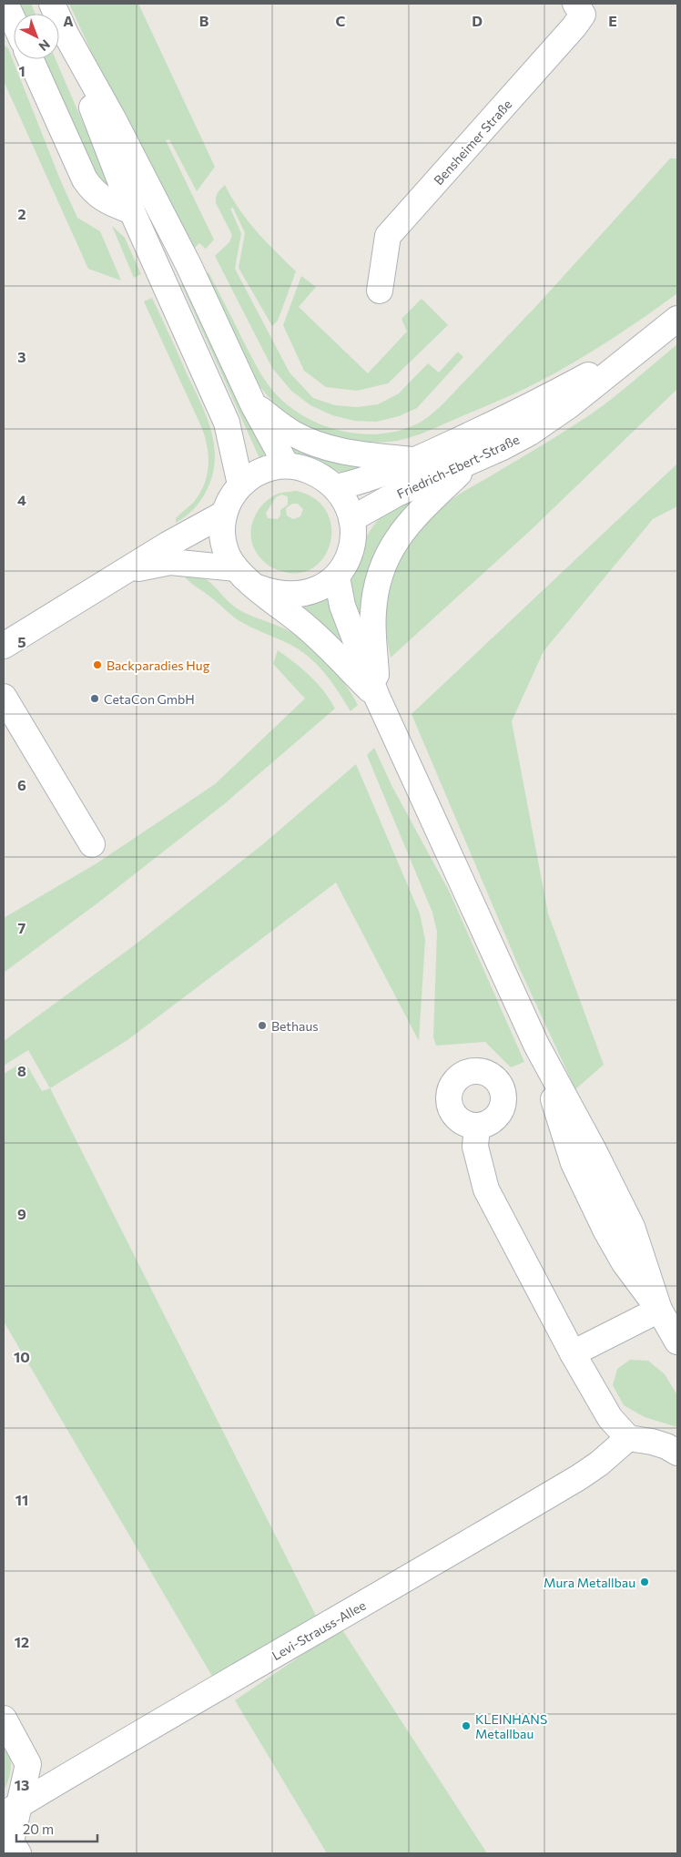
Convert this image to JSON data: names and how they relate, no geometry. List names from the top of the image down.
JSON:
{
  "streets": {
    "street": ["Bensheimer Straße", "Friedrich-Ebert-Straße", "Levi-Strauss-Allee"]
  },
  "places": [
    "Backparadies Hug",
    "CetaCon GmbH",
    "Bethaus",
    "Mura Metallbau",
    "KLEINHANS Metallbau"
  ],
  "scale_bar": "20 m",
  "north": "bottom right",
  "grid": {
    "columns": [
      "A",
      "B",
      "C",
      "D",
      "E"
    ],
    "rows": [
      "1",
      "2",
      "3",
      "4",
      "5",
      "6",
      "7",
      "8",
      "9",
      "10",
      "11",
      "12",
      "13"
    ]
  }
}
